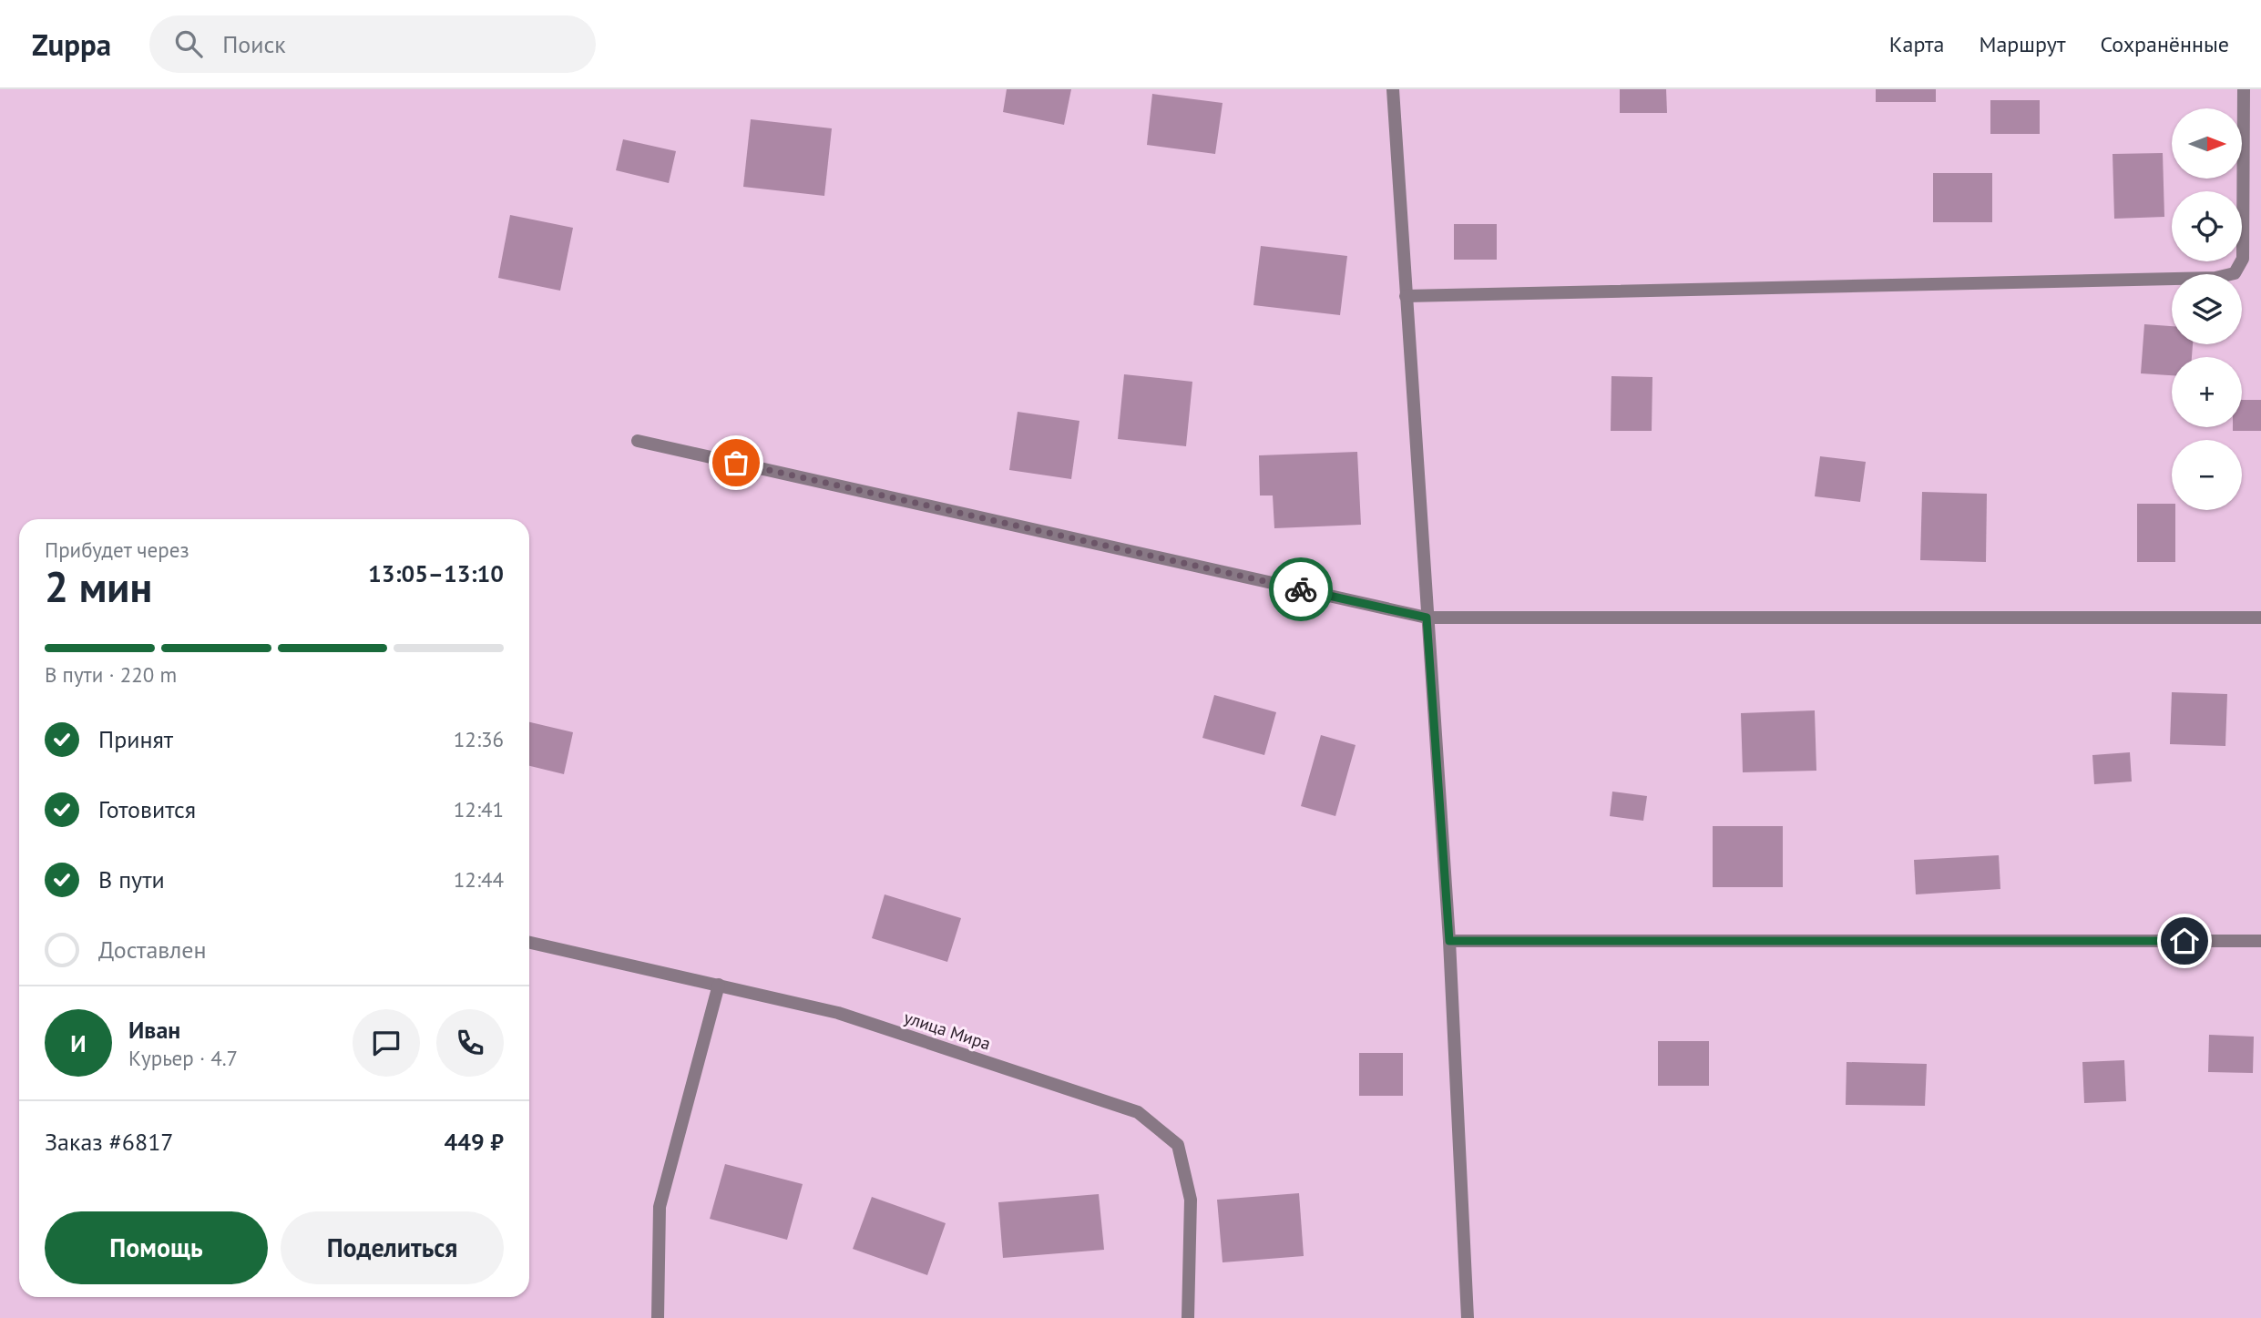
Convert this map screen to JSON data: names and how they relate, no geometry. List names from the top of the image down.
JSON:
{
  "streets": {
    "street": ["улица Мира"]
  },
  "north": "right",
  "page": {
    "header": "Zuppa",
    "search": "Поиск",
    "nav": ["Карта", "Маршрут", "Сохранённые"],
    "map_buttons": ["+", "−"],
    "heading": ["2 мин", "Прибудет через", "13:05–13:10"],
    "panel": [
      "Иван",
      "Курьер · 4.7",
      "Заказ #6817",
      "449 ₽"
    ],
    "bar": "В пути · 220 m",
    "list": [
      ["Принят", "12:36"],
      ["Готовится", "12:41"],
      ["В пути", "12:44"],
      "Доставлен"
    ],
    "round": "И",
    "buttons": ["Помощь", "Поделиться"]
  }
}
